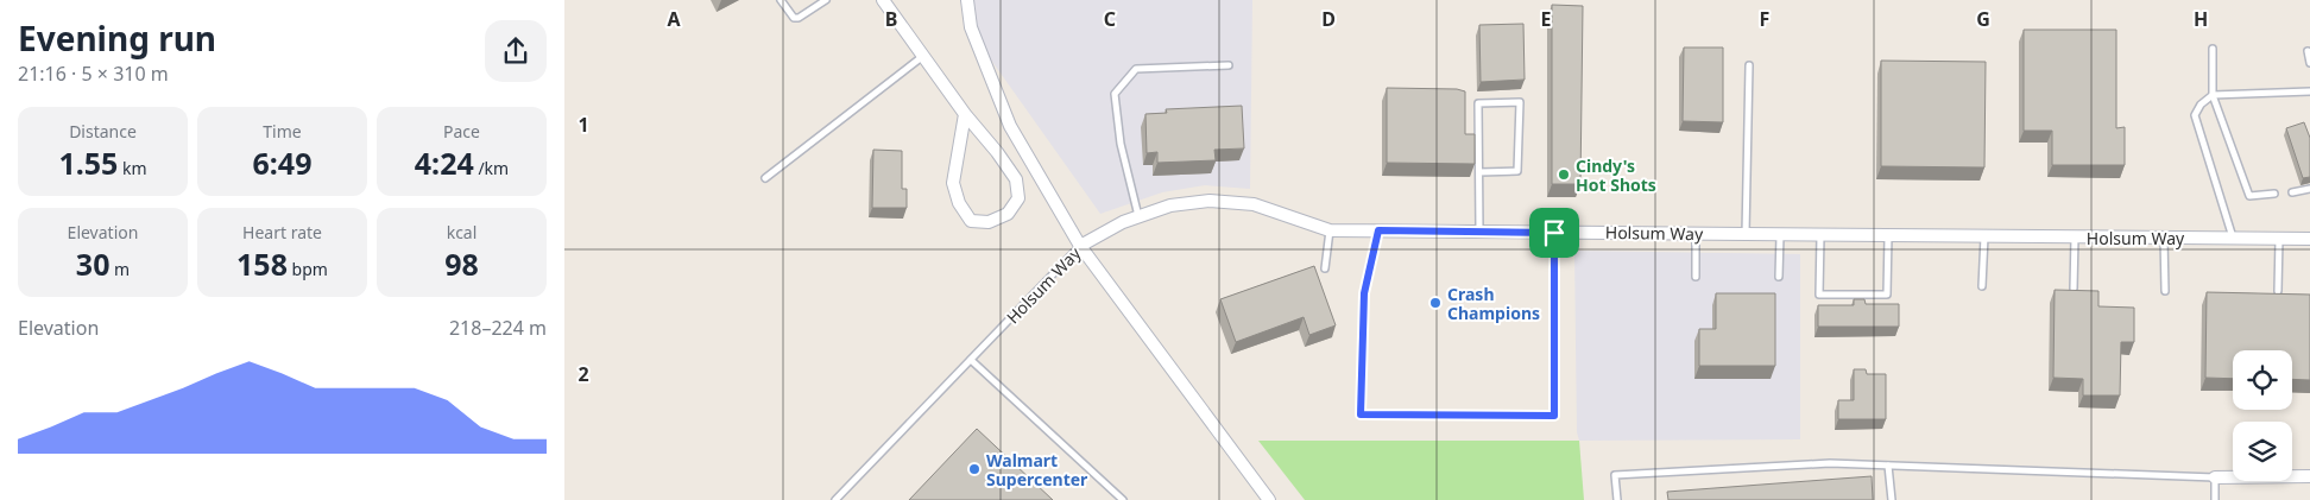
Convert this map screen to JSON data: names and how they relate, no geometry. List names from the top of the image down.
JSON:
{
  "streets": {
    "street": ["Holsum Way"]
  },
  "places": ["Cindy's Hot Shots", "Crash Champions", "Walmart Supercenter"],
  "page": {
    "heading": ["Evening run", "21:16 · 5 × 310 m"],
    "stats": [
      ["Distance", "1.55 km"],
      ["Time", "6:49"],
      ["Pace", "4:24 /km"],
      ["Elevation", "30 m"],
      ["Heart rate", "158 bpm"],
      ["kcal", "98"]
    ],
    "chart": ["Elevation", "218–224 m"]
  },
  "grid": {
    "columns": [
      "A",
      "B",
      "C",
      "D",
      "E",
      "F",
      "G",
      "H"
    ],
    "rows": ["1", "2"]
  }
}
